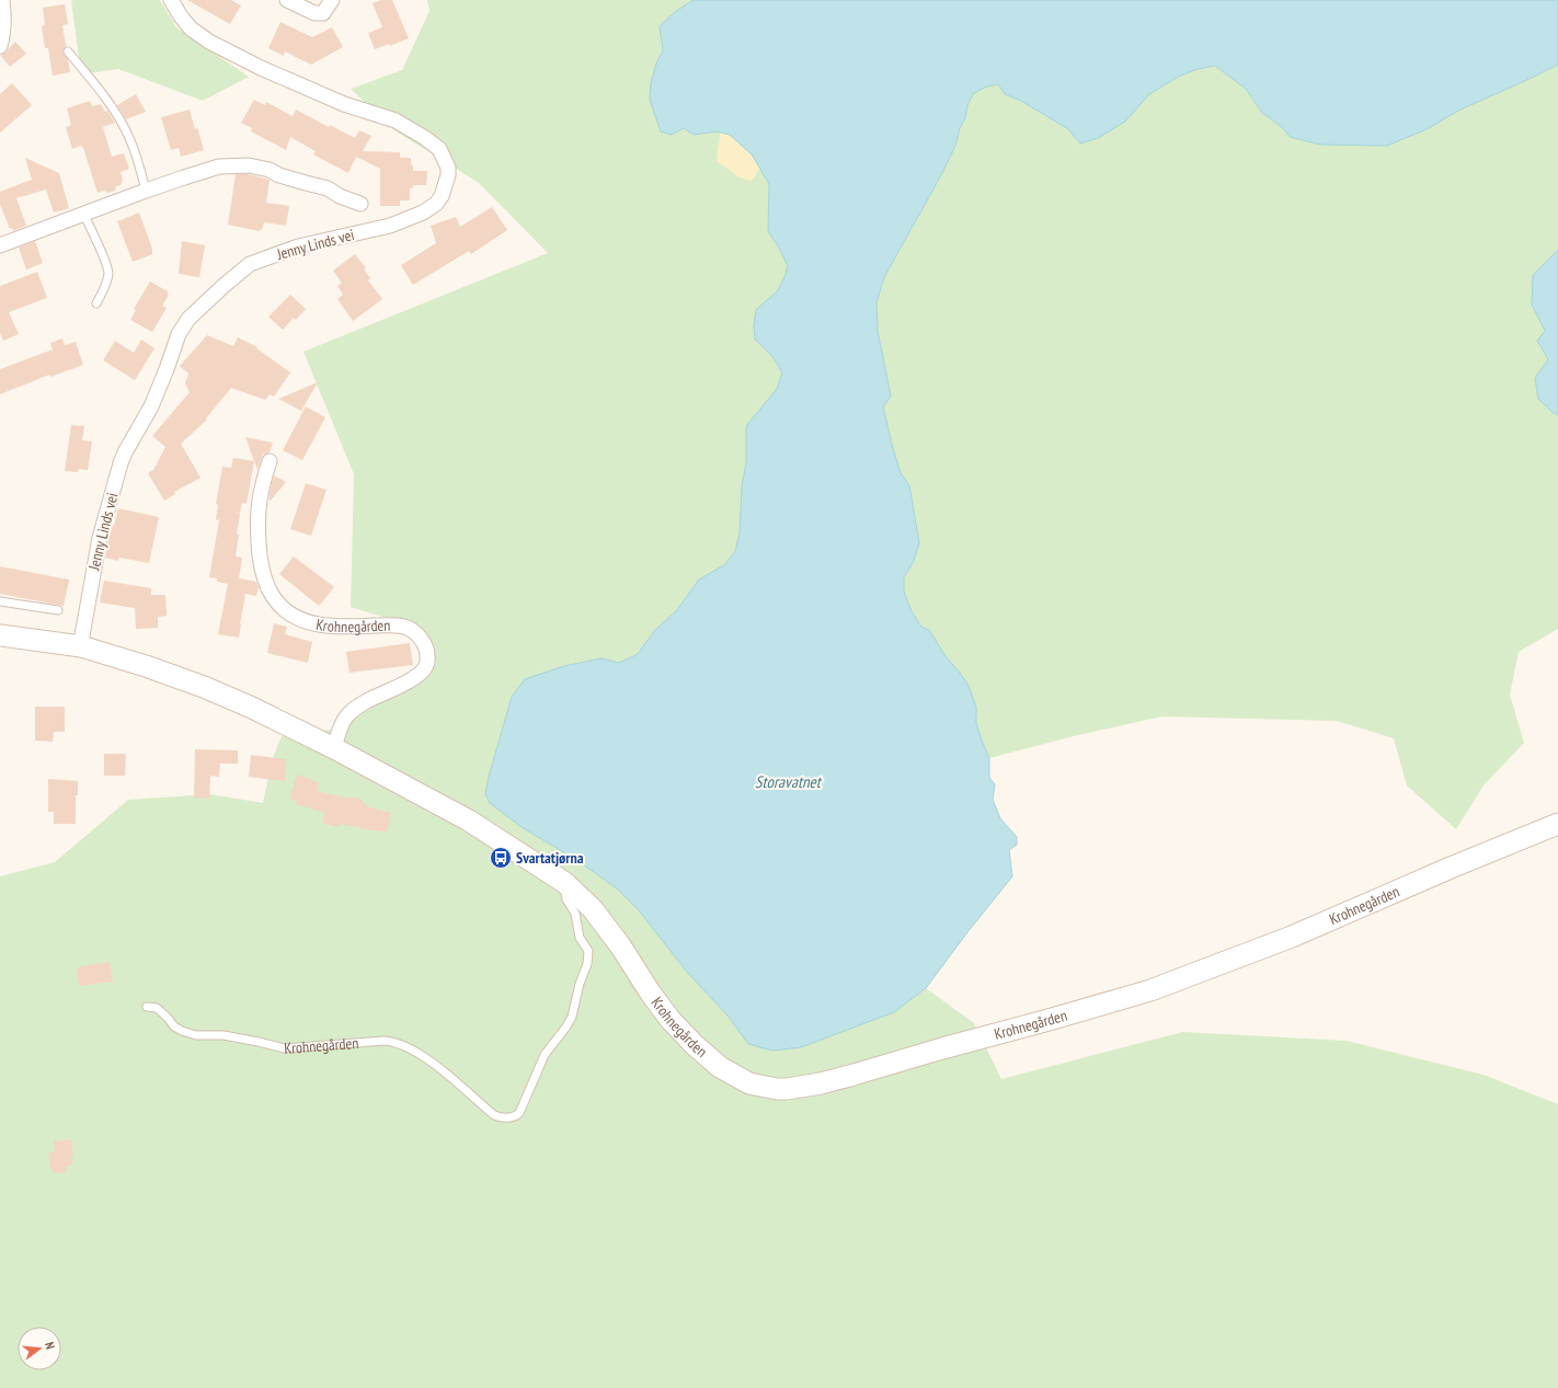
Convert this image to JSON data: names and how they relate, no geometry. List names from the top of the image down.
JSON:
{
  "streets": {
    "main road": ["Krohnegården"],
    "street": ["Jenny Linds vei"]
  },
  "crossings": [
    ["Jenny Linds vei", "Krohnegården"]
  ],
  "water": ["Storavatnet"],
  "places": {
    "bus stop": ["Svartatjørna"]
  },
  "north": "right"
}
